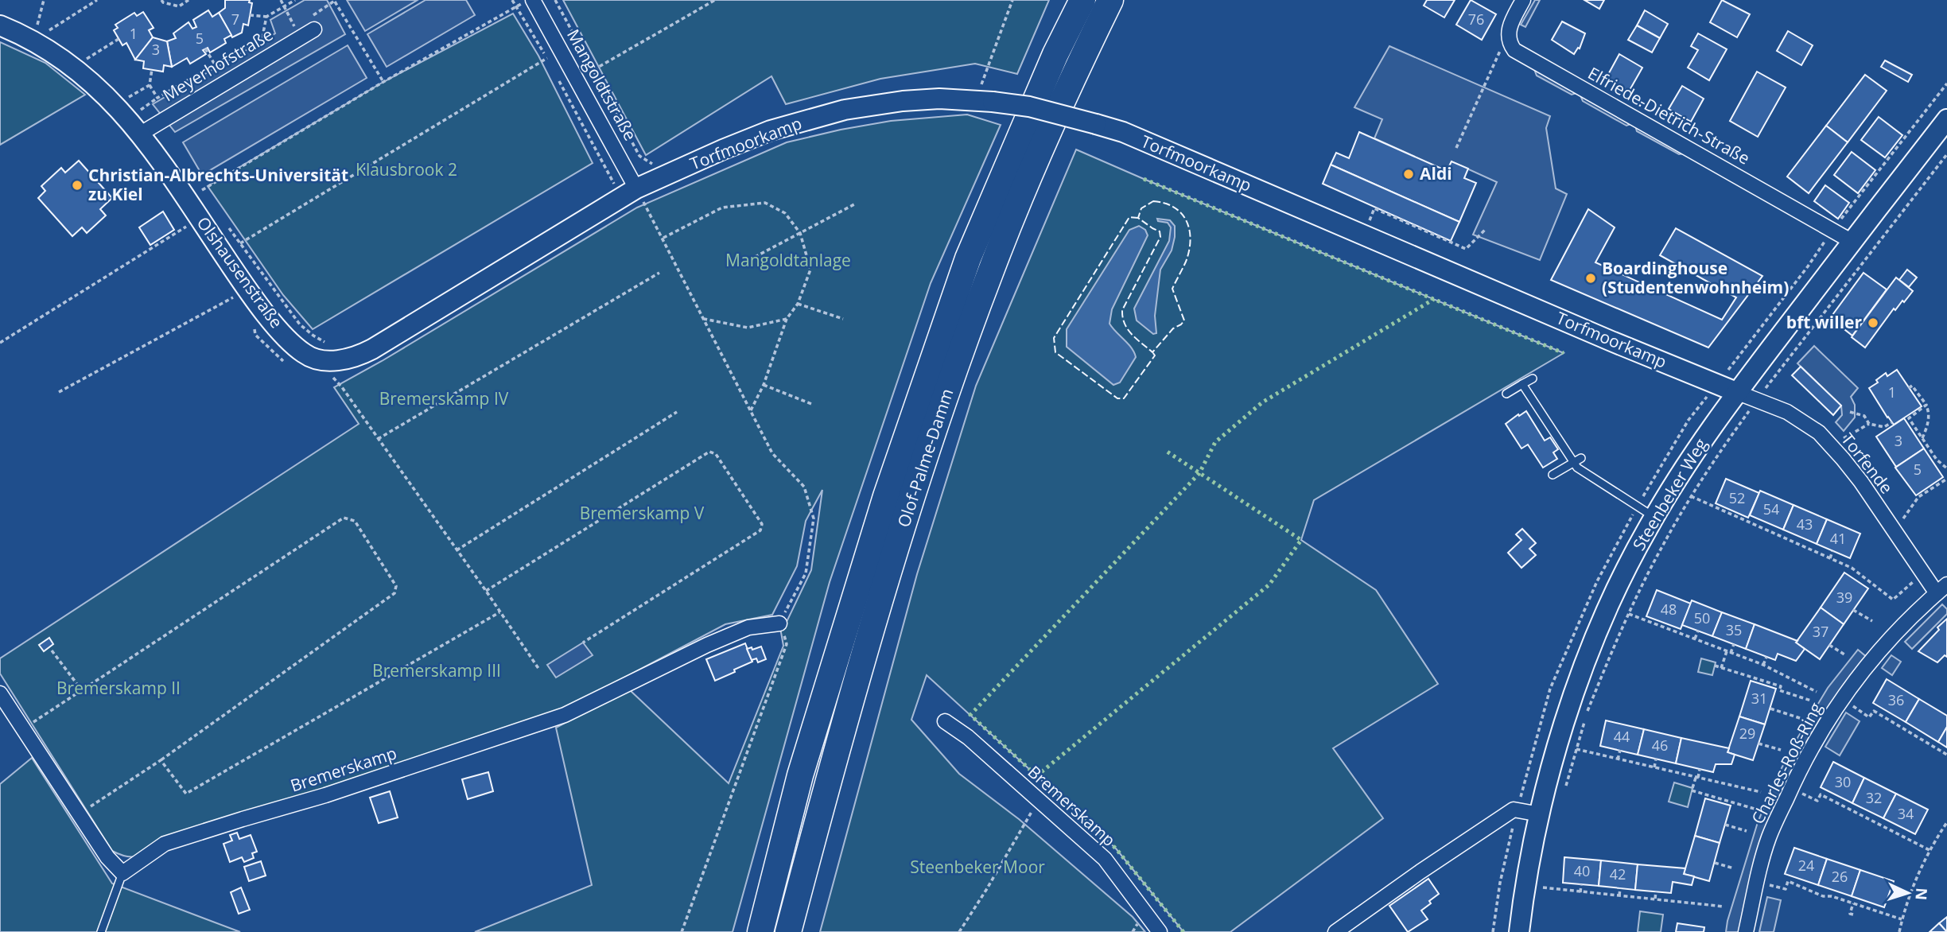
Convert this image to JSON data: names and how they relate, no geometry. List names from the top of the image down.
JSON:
{
  "streets": {
    "highway": ["Olof-Palme-Damm"],
    "street": [
      "Meyerhofstraße",
      "Mangoldtstraße",
      "Elfriede-Dietrich-Straße",
      "Torfmoorkamp",
      "Olshausenstraße",
      "Torfende",
      "Steenbeker Weg",
      "Charles-Roß-Ring",
      "Bremerskamp"
    ]
  },
  "crossings": [
    ["Meyerhofstraße", "Olshausenstraße"],
    ["Mangoldtstraße", "Torfmoorkamp"],
    ["Mangoldtstraße", "Olshausenstraße"],
    ["Elfriede-Dietrich-Straße", "Steenbeker Weg"],
    ["Torfmoorkamp", "Olshausenstraße"],
    ["Torfmoorkamp", "Torfende"],
    ["Torfmoorkamp", "Steenbeker Weg"],
    ["Torfende", "Steenbeker Weg"],
    ["Torfende", "Charles-Roß-Ring"]
  ],
  "parks": [
    "Klausbrook 2",
    "Mangoldtanlage",
    "Bremerskamp IV",
    "Bremerskamp V",
    "Bremerskamp III",
    "Bremerskamp II",
    "Steenbeker Moor"
  ],
  "places": [
    "Aldi",
    "Christian-Albrechts-Universität zu Kiel",
    "Boardinghouse (Studentenwohnheim)",
    "bft willer"
  ],
  "house_numbers": [
    "7",
    "76",
    "1",
    "5",
    "3",
    "1",
    "3",
    "5",
    "52",
    "54",
    "43",
    "41",
    "39",
    "48",
    "50",
    "35",
    "37",
    "31",
    "36",
    "29",
    "44",
    "46",
    "30",
    "32",
    "34",
    "24",
    "40",
    "42",
    "26"
  ],
  "north": "right"
}
